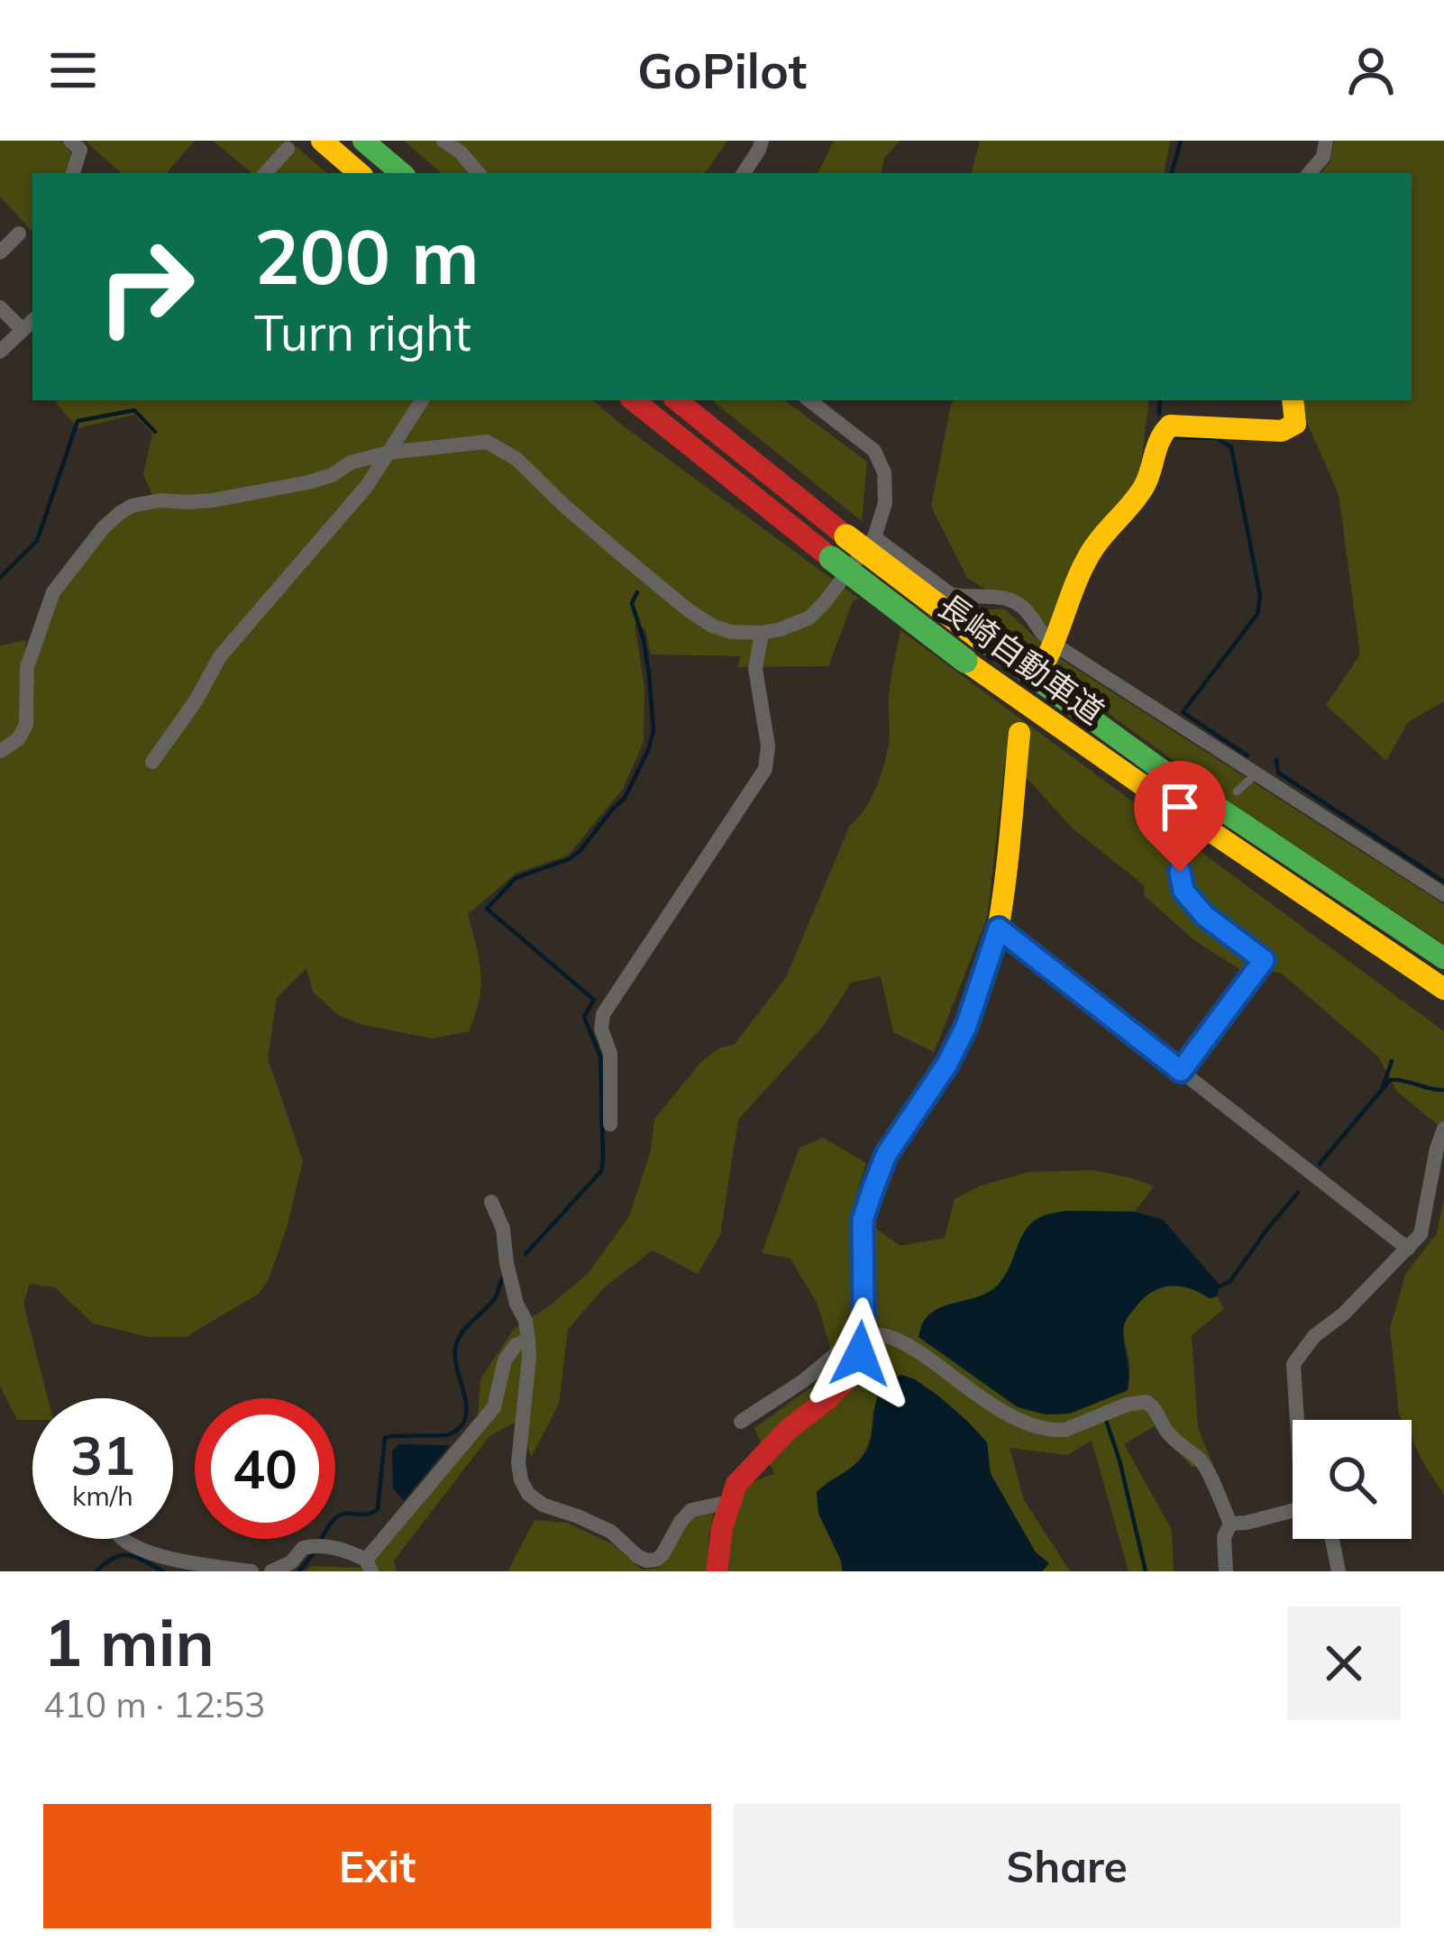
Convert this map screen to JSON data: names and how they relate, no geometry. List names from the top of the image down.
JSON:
{
  "streets": {
    "main road": ["長崎自動車道"]
  },
  "page": {
    "header": "GoPilot",
    "turn": ["200 m", "Turn right"],
    "speed": "31 km/h",
    "limit": "40",
    "heading": ["1 min", "410 m · 12:53"],
    "buttons": ["Exit", "Share"]
  }
}
